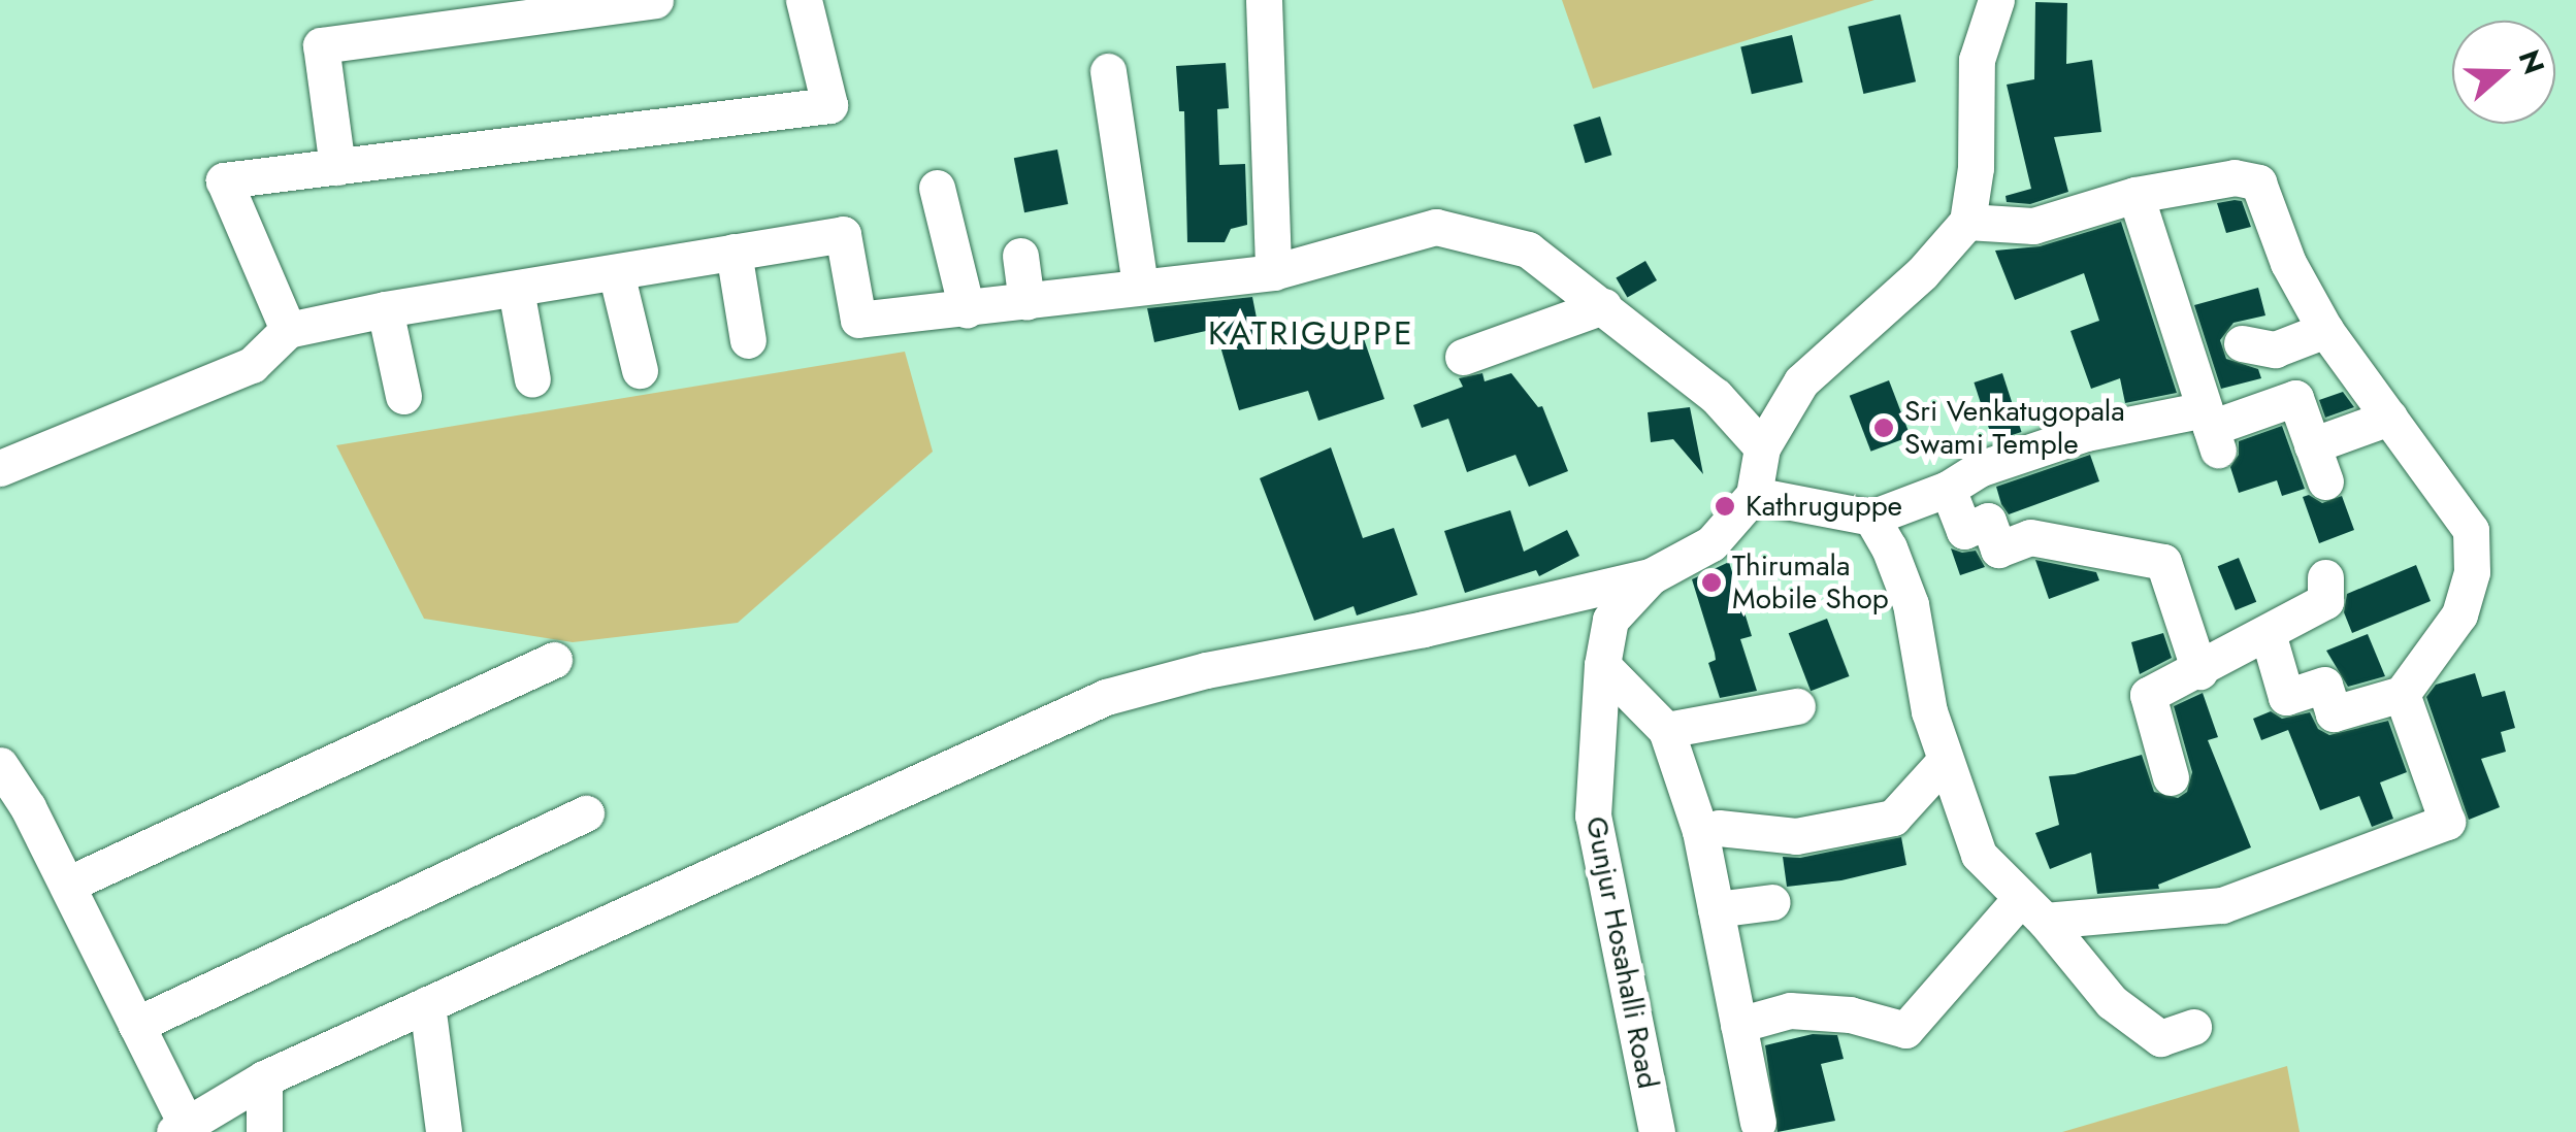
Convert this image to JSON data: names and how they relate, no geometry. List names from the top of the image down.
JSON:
{
  "streets": {
    "street": ["Gunjur Hosahalli Road"]
  },
  "districts": ["KATRIGUPPE"],
  "places": ["Sri Venkatugopala Swami Temple", "Kathruguppe", "Thirumala Mobile Shop"],
  "north": "right"
}
